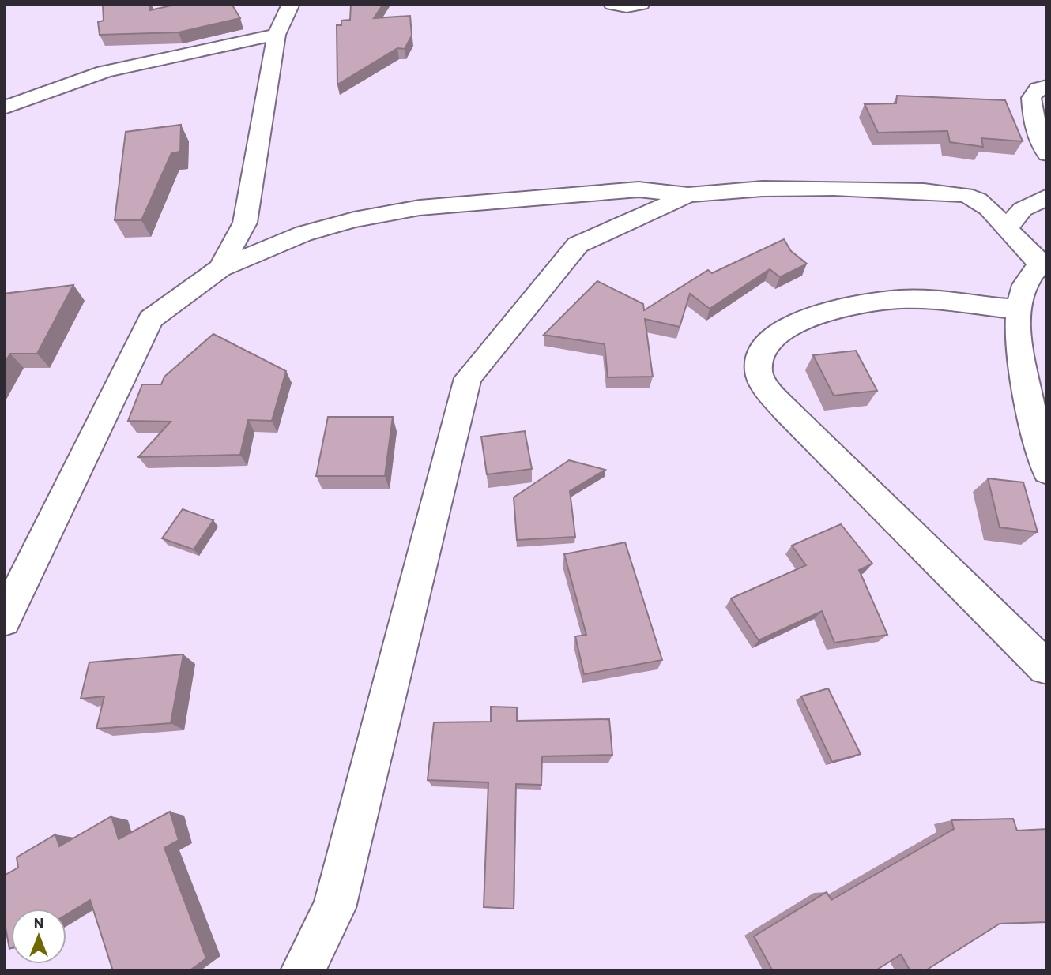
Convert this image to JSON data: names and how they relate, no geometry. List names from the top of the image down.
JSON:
{
  "north": "top"
}
